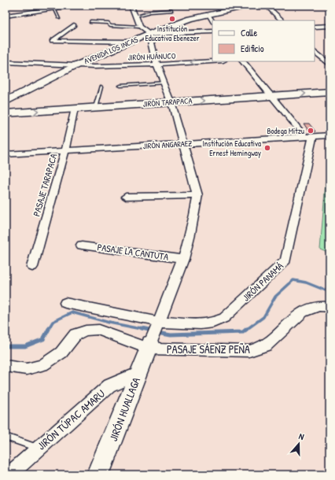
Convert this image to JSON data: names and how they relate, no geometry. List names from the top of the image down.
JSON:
{
  "streets": {
    "street": [
      "AVENIDA LOS INCAS",
      "JIRÓN HUÁNUCO",
      "JIRÓN TARAPACA",
      "JIRÓN ANGARAEZ",
      "PASAJE TARAPACA",
      "PASAJE LA CANTUTA",
      "JIRÓN PANAMÁ",
      "PASAJE SÁENZ PEÑA",
      "JIRÓN HUALLAGA",
      "JIRÓN TÚPAC AMARU"
    ]
  },
  "crossings": [
    ["AVENIDA LOS INCAS", "JIRÓN HUÁNUCO"],
    ["JIRÓN TARAPACA", "PASAJE TARAPACA"],
    ["JIRÓN ANGARAEZ", "PASAJE TARAPACA"],
    ["JIRÓN ANGARAEZ", "JIRÓN PANAMÁ"],
    ["PASAJE SÁENZ PEÑA", "JIRÓN HUALLAGA"],
    ["JIRÓN HUALLAGA", "JIRÓN TÚPAC AMARU"]
  ],
  "places": ["Institución Educativa Ebenezer", "Bodega Mitzu", "Institución Educativa Ernest Hemingway"],
  "legend": ["Calle", "Edificio"],
  "north": "top"
}
